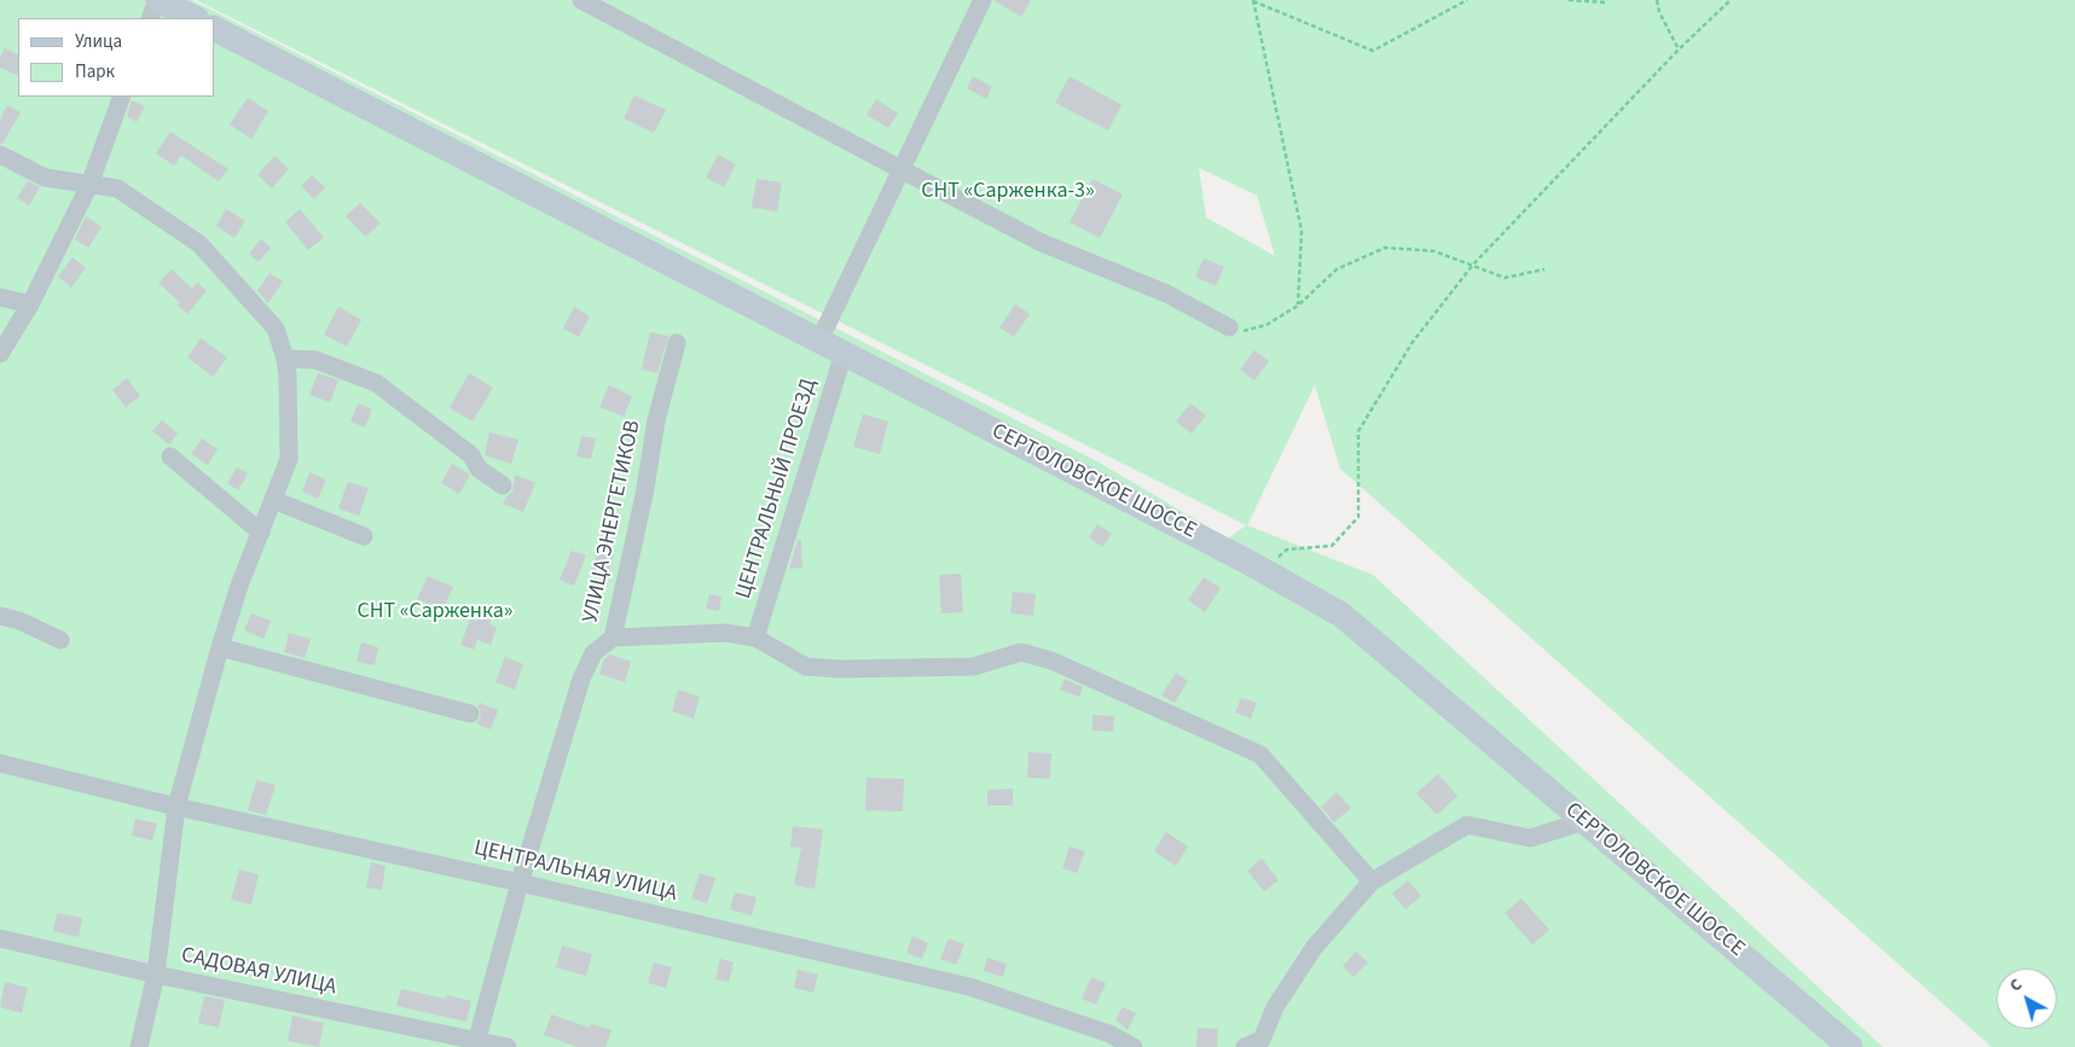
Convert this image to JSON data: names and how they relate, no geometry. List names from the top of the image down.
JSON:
{
  "streets": {
    "main road": ["СЕРТОЛОВСКОЕ ШОССЕ"],
    "street": [
      "ЦЕНТРАЛЬНЫЙ ПРОЕЗД",
      "УЛИЦА ЭНЕРГЕТИКОВ",
      "ЦЕНТРАЛЬНАЯ УЛИЦА",
      "САДОВАЯ УЛИЦА"
    ]
  },
  "crossings": [
    ["СЕРТОЛОВСКОЕ ШОССЕ", "ЦЕНТРАЛЬНЫЙ ПРОЕЗД"],
    ["УЛИЦА ЭНЕРГЕТИКОВ", "ЦЕНТРАЛЬНАЯ УЛИЦА"],
    ["УЛИЦА ЭНЕРГЕТИКОВ", "САДОВАЯ УЛИЦА"]
  ],
  "parks": ["СНТ «Сарженка-3»", "СНТ «Сарженка»"],
  "legend": ["Улица", "Парк"],
  "north": "top left"
}
